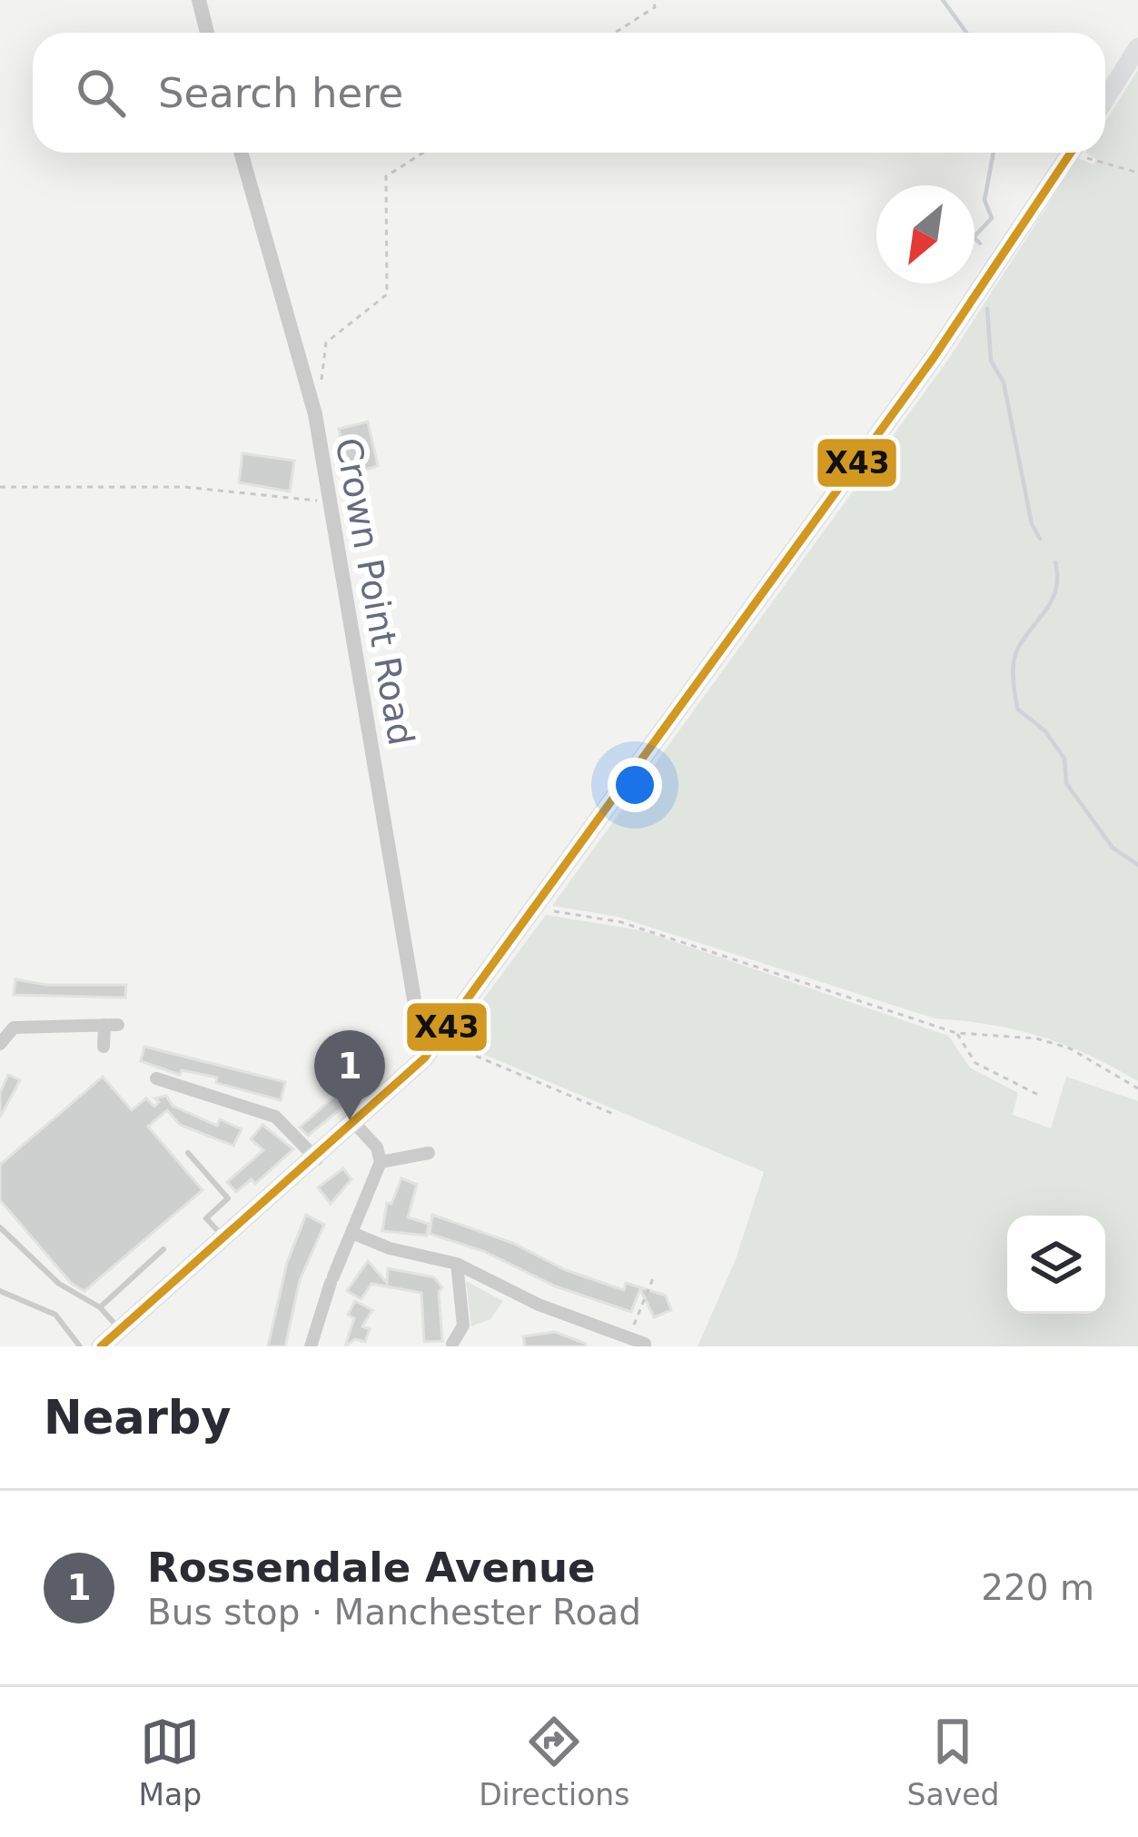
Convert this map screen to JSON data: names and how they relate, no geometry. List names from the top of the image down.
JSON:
{
  "streets": {
    "street": ["Crown Point Road"]
  },
  "lines": ["transit line X43"],
  "north": "bottom left",
  "page": {
    "search": "Search here",
    "pins": "1",
    "heading": "Nearby",
    "list": [
      {
        "mark": "1",
        "name": "Rossendale Avenue",
        "note": "Bus stop · Manchester Road",
        "value": "220 m"
      }
    ],
    "nav": ["Map", "Directions", "Saved"]
  }
}
